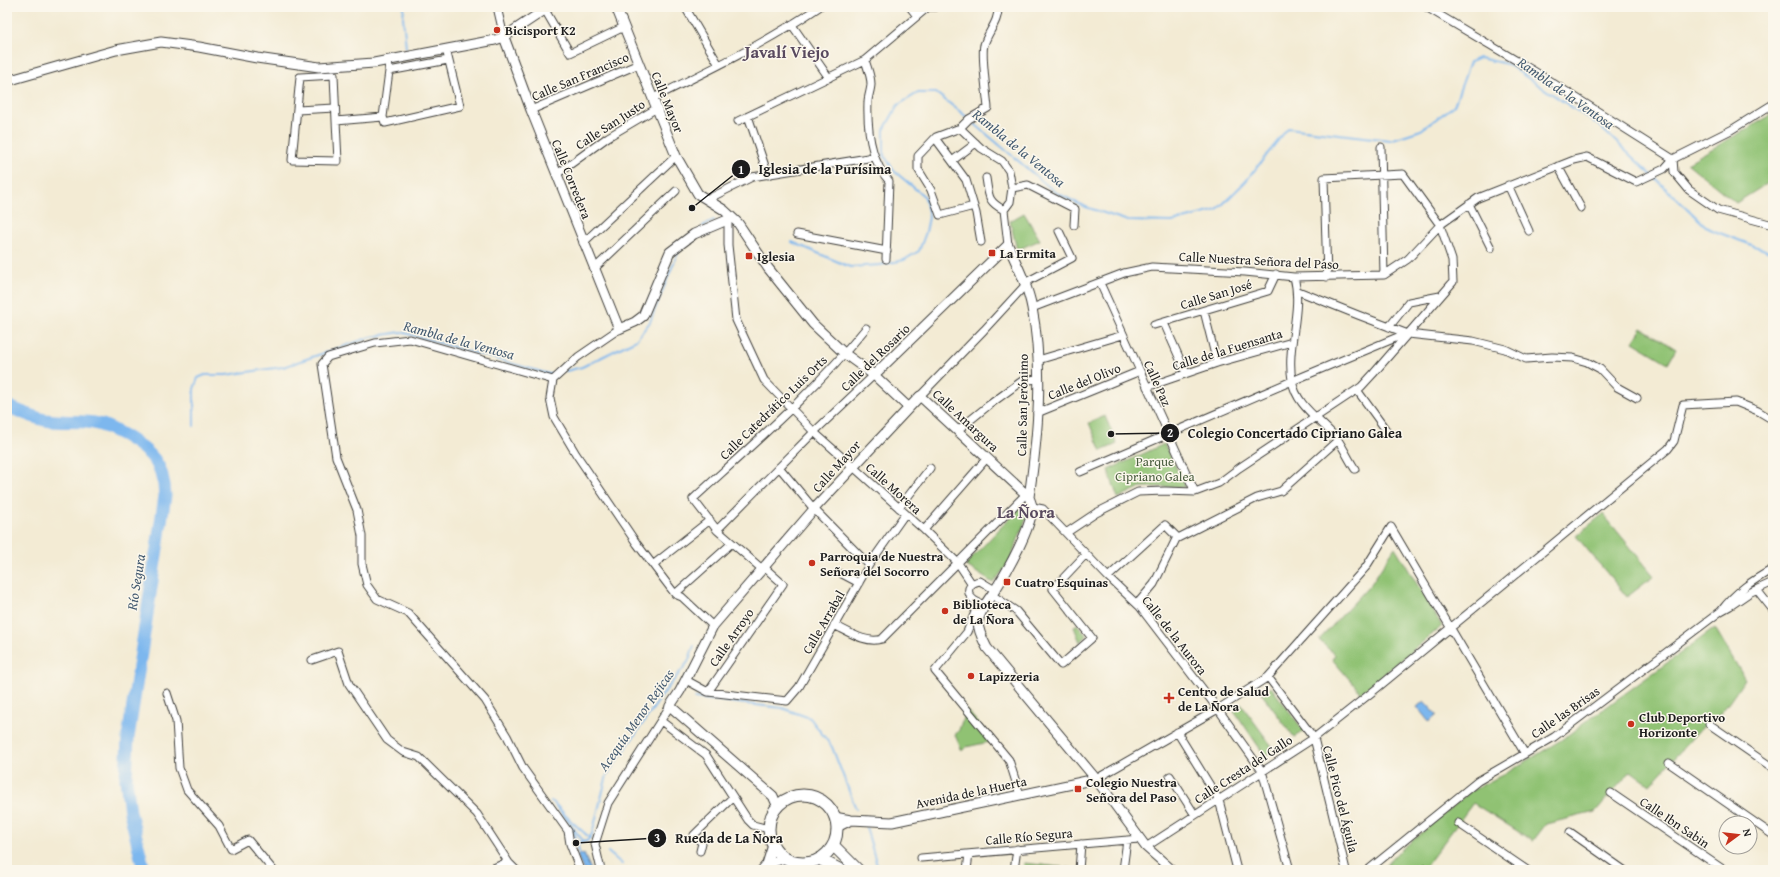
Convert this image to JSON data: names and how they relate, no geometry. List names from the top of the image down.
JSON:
{
  "streets": {
    "street": [
      "Calle San Francisco",
      "Calle Mayor",
      "Calle San Justo",
      "Calle Corredera",
      "Calle Nuestra Señora del Paso",
      "Calle San José",
      "Calle de la Fuensanta",
      "Calle del Rosario",
      "Calle del Olivo",
      "Calle Paz",
      "Calle San Jerónimo",
      "Calle Catedrático Luis Orts",
      "Calle Amargura",
      "Calle Morera",
      "Calle Arrabal",
      "Calle de la Aurora",
      "Calle Arroyo",
      "Calle las Brisas",
      "Calle Cresta del Gallo",
      "Avenida de la Huerta",
      "Calle Pico del Águila",
      "Calle Ibn Sabin",
      "Calle Río Segura"
    ]
  },
  "crossings": [
    ["Calle San Francisco", "Calle Mayor"],
    ["Calle San Francisco", "Calle Corredera"],
    ["Calle Mayor", "Calle San Justo"],
    ["Calle Mayor", "Calle del Rosario"],
    ["Calle Mayor", "Calle San Jerónimo"],
    ["Calle Mayor", "Calle Catedrático Luis Orts"],
    ["Calle Mayor", "Calle Amargura"],
    ["Calle Mayor", "Calle Morera"],
    ["Calle Mayor", "Calle Arroyo"],
    ["Calle San Justo", "Calle Corredera"],
    ["Calle Nuestra Señora del Paso", "Calle San José"],
    ["Calle Nuestra Señora del Paso", "Calle Paz"],
    ["Calle Nuestra Señora del Paso", "Calle San Jerónimo"],
    ["Calle de la Fuensanta", "Calle Paz"],
    ["Calle del Rosario", "Calle San Jerónimo"],
    ["Calle del Rosario", "Calle Morera"],
    ["Calle del Olivo", "Calle Paz"],
    ["Calle del Olivo", "Calle San Jerónimo"],
    ["Calle San Jerónimo", "Calle Amargura"],
    ["Calle Catedrático Luis Orts", "Calle Morera"],
    ["Calle Morera", "Calle Arrabal"],
    ["Calle Arrabal", "Calle Arroyo"],
    ["Calle de la Aurora", "Calle Cresta del Gallo"],
    ["Calle Cresta del Gallo", "Calle Pico del Águila"]
  ],
  "districts": ["Javalí Viejo", "La Ñora"],
  "water": ["Rambla de la Ventosa", "Río Segura", "Acequia Menor Rejicas"],
  "parks": ["Parque Cipriano Galea"],
  "places": {
    "other": [
      "Bicisport K2",
      "Iglesia de la Purísima",
      "Colegio Concertado Cipriano Galea",
      "Parroquia de Nuestra Señora del Socorro",
      "Biblioteca de La Ñora",
      "Lapizzeria",
      "Club Deportivo Horizonte",
      "Rueda de La Ñora"
    ],
    "transit": [
      "La Ermita",
      "Iglesia",
      "Cuatro Esquinas",
      "Colegio Nuestra Señora del Paso"
    ],
    "health": ["Centro de Salud de La Ñora"]
  },
  "north": "right"
}
